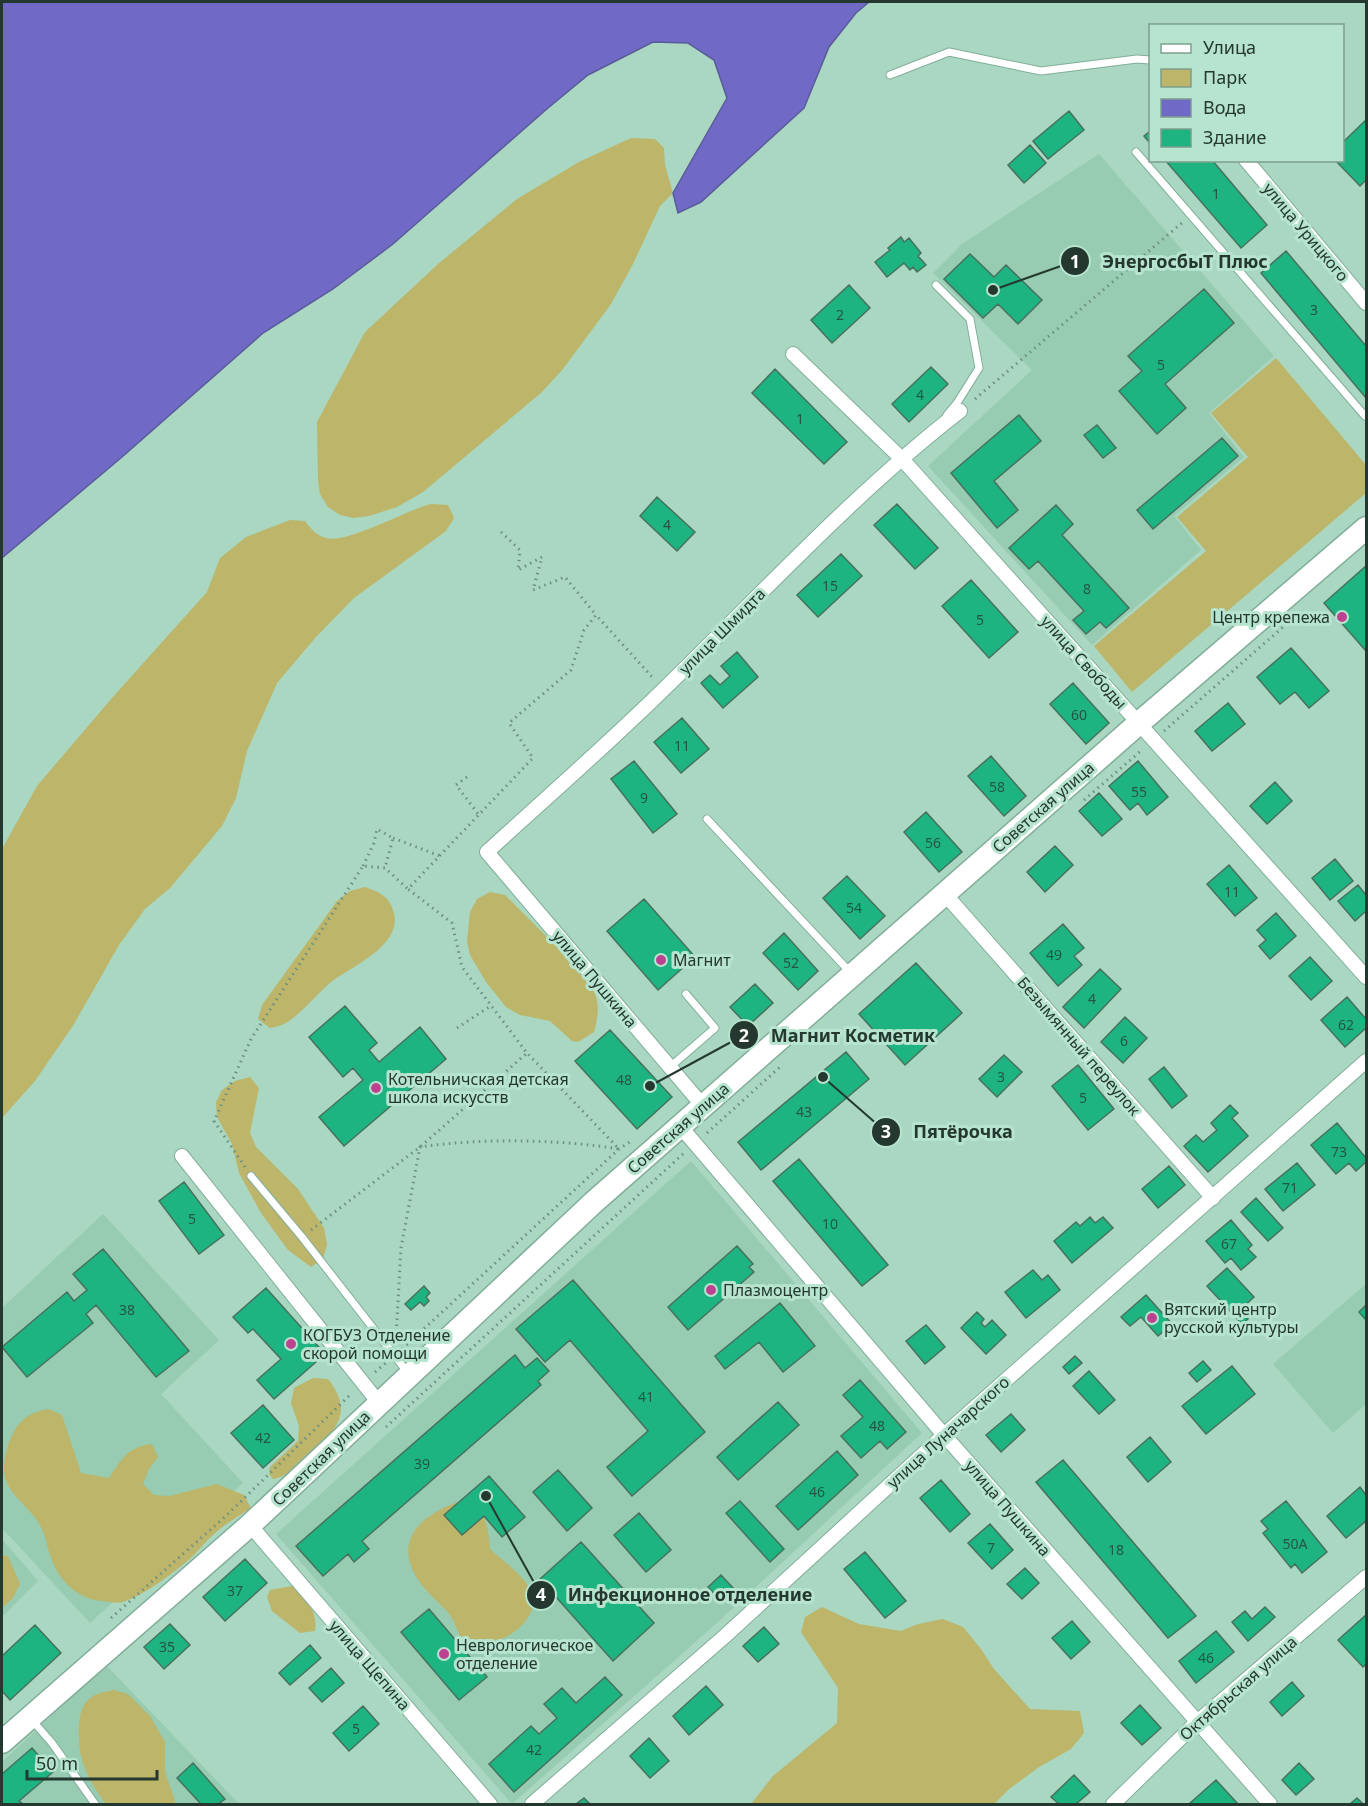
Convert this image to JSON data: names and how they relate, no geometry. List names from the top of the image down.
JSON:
{
  "streets": {
    "main road": ["Советская улица"],
    "street": [
      "улица Урицкого",
      "улица Шмидта",
      "улица Свободы",
      "улица Пушкина",
      "Безымянный переулок",
      "улица Луначарского",
      "улица Щепина",
      "Октябрьская улица"
    ]
  },
  "crossings": [
    ["улица Шмидта", "улица Свободы"],
    ["улица Шмидта", "улица Пушкина"],
    ["улица Свободы", "Советская улица"],
    ["Советская улица", "улица Пушкина"],
    ["Советская улица", "Безымянный переулок"],
    ["Советская улица", "улица Щепина"],
    ["улица Пушкина", "улица Луначарского"],
    ["улица Пушкина", "Октябрьская улица"],
    ["Безымянный переулок", "улица Луначарского"]
  ],
  "places": [
    "ЭнергосбыТ Плюс",
    "Центр крепежа",
    "Магнит",
    "Пятёрочка",
    "Магнит Косметик",
    "Котельничская детская школа искусств",
    "Плазмоцентр",
    "Вятский центр русской культуры",
    "КОГБУЗ Отделение скорой помощи",
    "Инфекционное отделение",
    "Неврологическое отделение"
  ],
  "house_numbers": [
    "1",
    "3",
    "2",
    "5",
    "4",
    "1",
    "4",
    "15",
    "8",
    "5",
    "60",
    "11",
    "58",
    "55",
    "9",
    "56",
    "11",
    "54",
    "49",
    "52",
    "4",
    "62",
    "6",
    "3",
    "48",
    "5",
    "43",
    "73",
    "71",
    "5",
    "10",
    "67",
    "38",
    "41",
    "48",
    "42",
    "39",
    "46",
    "50А",
    "7",
    "18",
    "37",
    "35",
    "46",
    "5",
    "42"
  ],
  "legend": [
    "Улица",
    "Парк",
    "Вода",
    "Здание"
  ],
  "scale_bar": "50 m"
}
